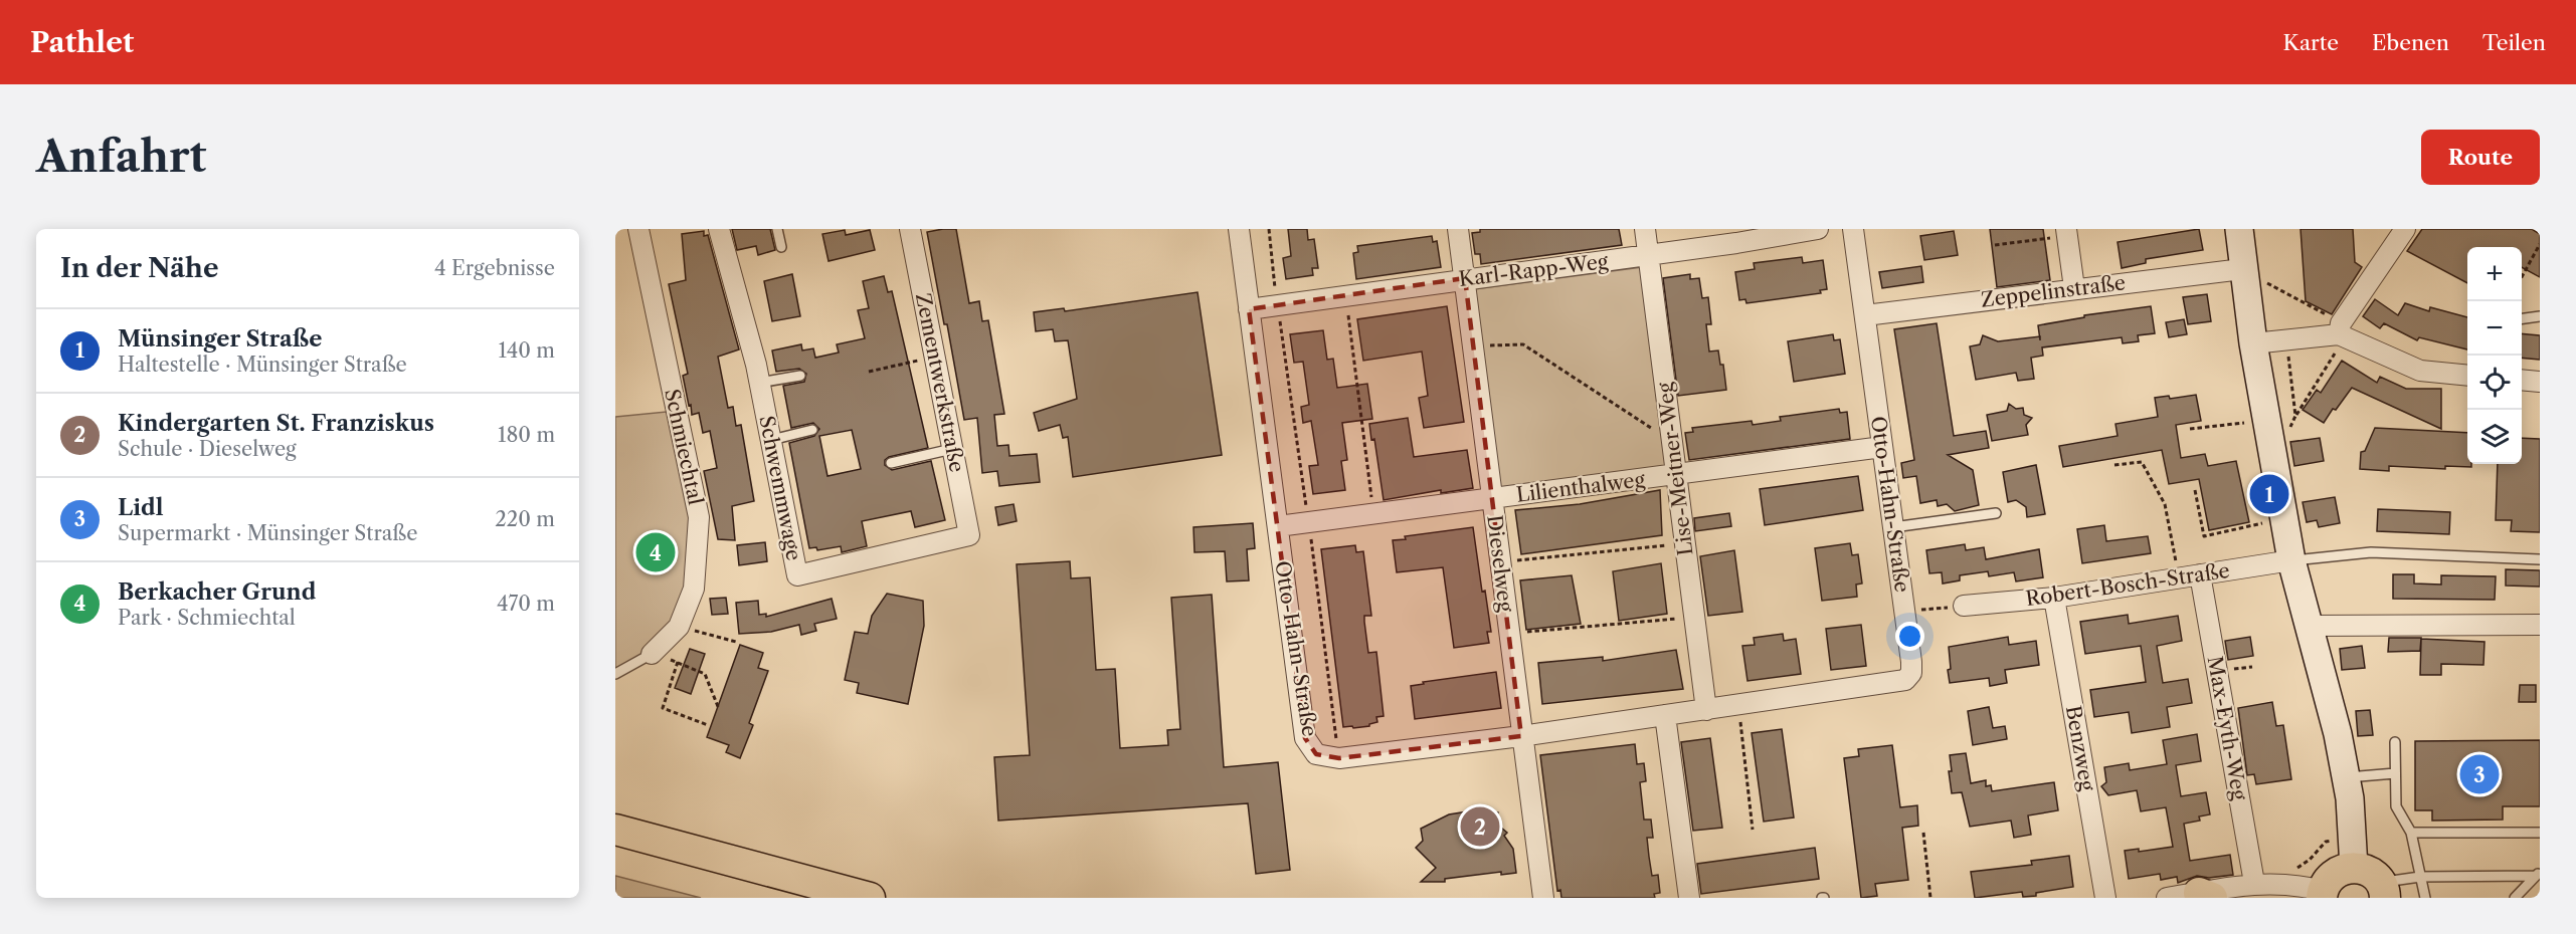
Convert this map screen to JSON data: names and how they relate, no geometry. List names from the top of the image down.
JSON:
{
  "streets": {
    "street": [
      "Karl-Rapp-Weg",
      "Zeppelinstraße",
      "Zementwerkstraße",
      "Schmiechtal",
      "Lise-Meitner-Weg",
      "Lilienthalweg",
      "Schwemmwage",
      "Otto-Hahn-Straße",
      "Dieselweg",
      "Robert-Bosch-Straße",
      "Max-Eyth-Weg",
      "Benzweg"
    ]
  },
  "crossings": [
    ["Karl-Rapp-Weg", "Lise-Meitner-Weg"],
    ["Karl-Rapp-Weg", "Otto-Hahn-Straße"],
    ["Karl-Rapp-Weg", "Dieselweg"],
    ["Zeppelinstraße", "Otto-Hahn-Straße"],
    ["Zementwerkstraße", "Schwemmwage"],
    ["Lise-Meitner-Weg", "Lilienthalweg"],
    ["Lise-Meitner-Weg", "Otto-Hahn-Straße"],
    ["Lilienthalweg", "Otto-Hahn-Straße"],
    ["Lilienthalweg", "Dieselweg"],
    ["Otto-Hahn-Straße", "Dieselweg"],
    ["Robert-Bosch-Straße", "Max-Eyth-Weg"],
    ["Robert-Bosch-Straße", "Benzweg"]
  ],
  "page": {
    "header": "Pathlet",
    "nav": ["Karte", "Ebenen", "Teilen"],
    "buttons": "Route",
    "title": "Anfahrt",
    "heading": ["In der Nähe", "4 Ergebnisse"],
    "map_buttons": ["+", "−"],
    "list": [
      {
        "mark": "1",
        "name": "Münsinger Straße",
        "note": "Haltestelle · Münsinger Straße",
        "value": "140 m"
      },
      {
        "mark": "2",
        "name": "Kindergarten St. Franziskus",
        "note": "Schule · Dieselweg",
        "value": "180 m"
      },
      {
        "mark": "3",
        "name": "Lidl",
        "note": "Supermarkt · Münsinger Straße",
        "value": "220 m"
      },
      {
        "mark": "4",
        "name": "Berkacher Grund",
        "note": "Park · Schmiechtal",
        "value": "470 m"
      }
    ],
    "pins": [
      "1",
      "4",
      "3",
      "2"
    ]
  }
}
